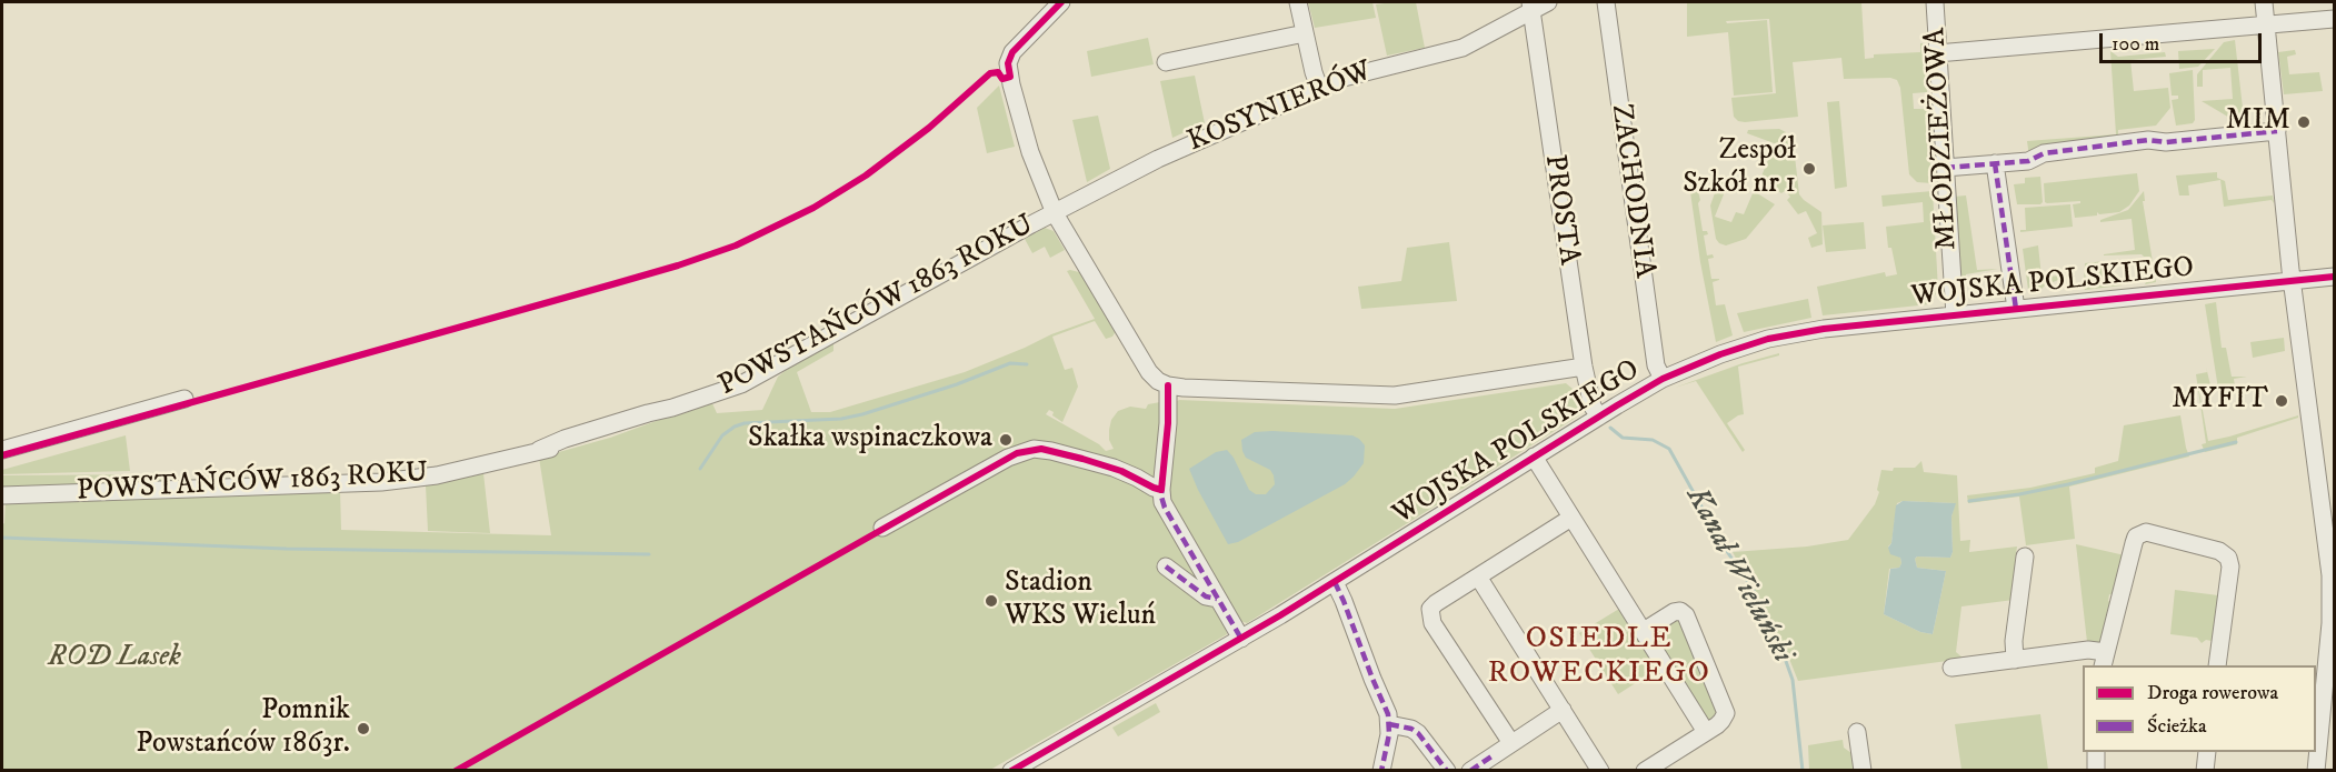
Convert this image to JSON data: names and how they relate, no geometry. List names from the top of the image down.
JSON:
{
  "streets": {
    "street": [
      "KOSYNIERÓW",
      "MŁODZIEŻOWA",
      "ZACHODNIA",
      "PROSTA",
      "WOJSKA POLSKIEGO",
      "POWSTAŃCÓW 1863 ROKU"
    ]
  },
  "crossings": [
    ["KOSYNIERÓW", "PROSTA"],
    ["KOSYNIERÓW", "POWSTAŃCÓW 1863 ROKU"],
    ["MŁODZIEŻOWA", "WOJSKA POLSKIEGO"],
    ["ZACHODNIA", "WOJSKA POLSKIEGO"],
    ["PROSTA", "WOJSKA POLSKIEGO"]
  ],
  "districts": ["OSIEDLE ROWECKIEGO"],
  "water": ["Kanał Wieluński"],
  "parks": ["ROD Lasek"],
  "places": [
    "MIM",
    "Zespół Szkół nr 1",
    "MYFIT",
    "Skałka wspinaczkowa",
    "Stadion WKS Wieluń",
    "Pomnik Powstańców 1863r."
  ],
  "legend": ["Droga rowerowa", "Ścieżka"],
  "scale_bar": "100 m"
}
